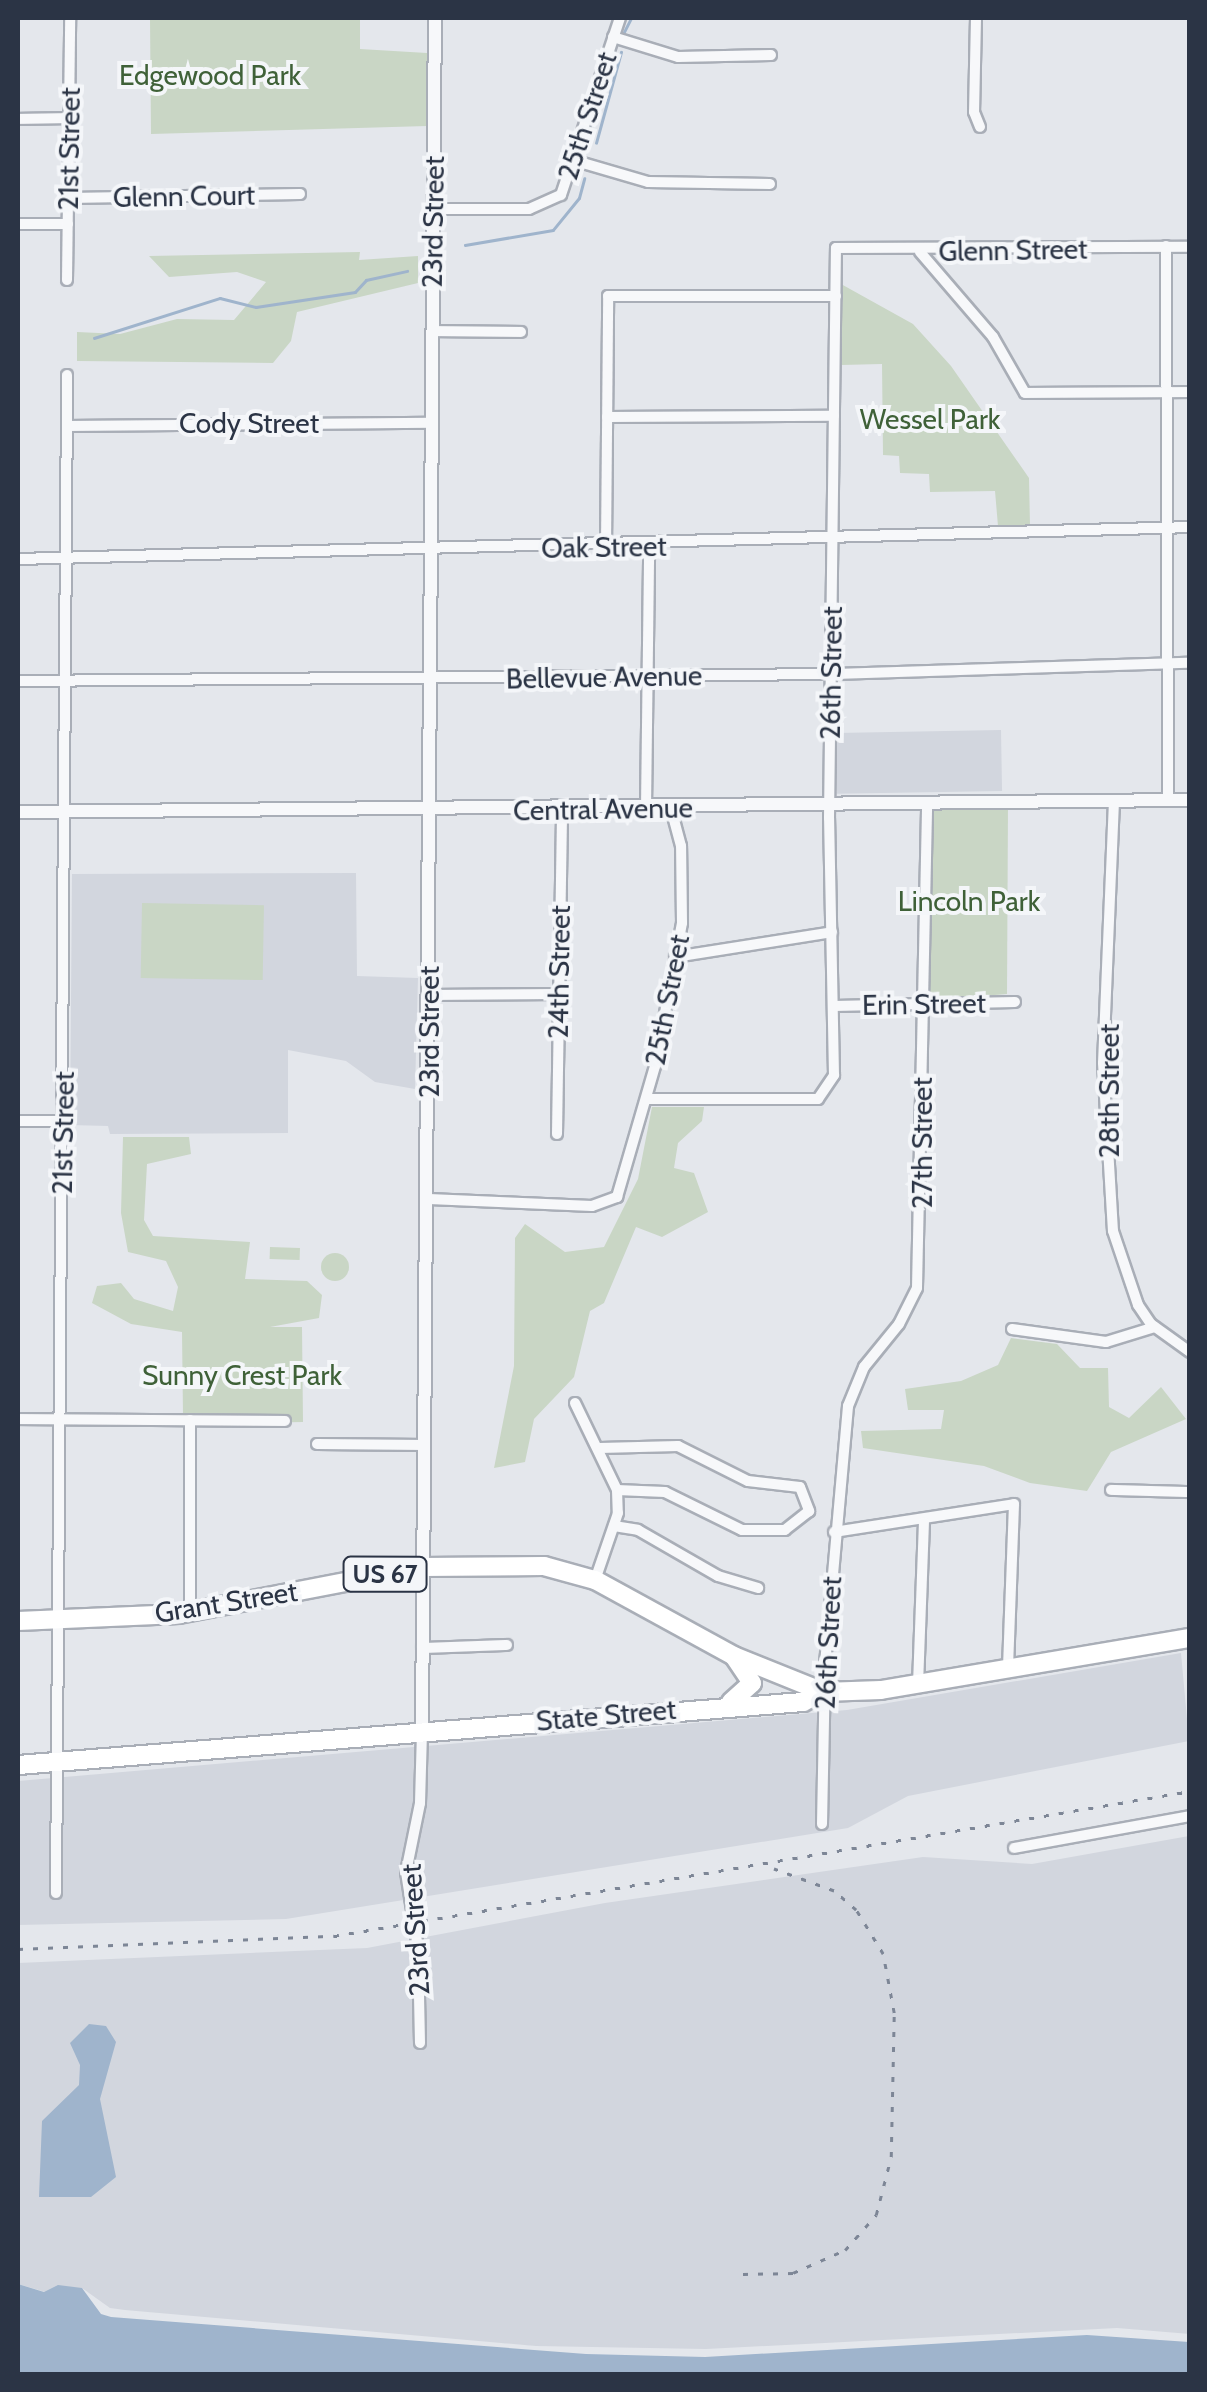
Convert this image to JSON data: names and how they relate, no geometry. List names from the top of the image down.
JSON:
{
  "streets": {
    "main road": ["US 67", "Grant Street", "State Street"],
    "street": [
      "25th Street",
      "21st Street",
      "Glenn Court",
      "23rd Street",
      "Glenn Street",
      "Cody Street",
      "Oak Street",
      "26th Street",
      "Bellevue Avenue",
      "Central Avenue",
      "24th Street",
      "Erin Street",
      "28th Street",
      "27th Street"
    ]
  },
  "crossings": [
    ["25th Street", "23rd Street"],
    ["25th Street", "26th Street"],
    ["25th Street", "Central Avenue"],
    ["21st Street", "Glenn Court"],
    ["21st Street", "Cody Street"],
    ["21st Street", "Oak Street"],
    ["21st Street", "Bellevue Avenue"],
    ["21st Street", "Central Avenue"],
    ["21st Street", "Grant Street"],
    ["21st Street", "State Street"],
    ["23rd Street", "Cody Street"],
    ["23rd Street", "Oak Street"],
    ["23rd Street", "Bellevue Avenue"],
    ["23rd Street", "Central Avenue"],
    ["23rd Street", "Grant Street"],
    ["23rd Street", "State Street"],
    ["Glenn Street", "26th Street"],
    ["Oak Street", "26th Street"],
    ["26th Street", "Bellevue Avenue"],
    ["26th Street", "Central Avenue"],
    ["26th Street", "Erin Street"],
    ["26th Street", "27th Street"],
    ["26th Street", "Grant Street"],
    ["26th Street", "State Street"],
    ["Central Avenue", "24th Street"],
    ["Central Avenue", "28th Street"],
    ["Central Avenue", "27th Street"],
    ["Erin Street", "27th Street"],
    ["Grant Street", "State Street"]
  ],
  "parks": [
    "Edgewood Park",
    "Wessel Park",
    "Lincoln Park",
    "Sunny Crest Park"
  ]
}
